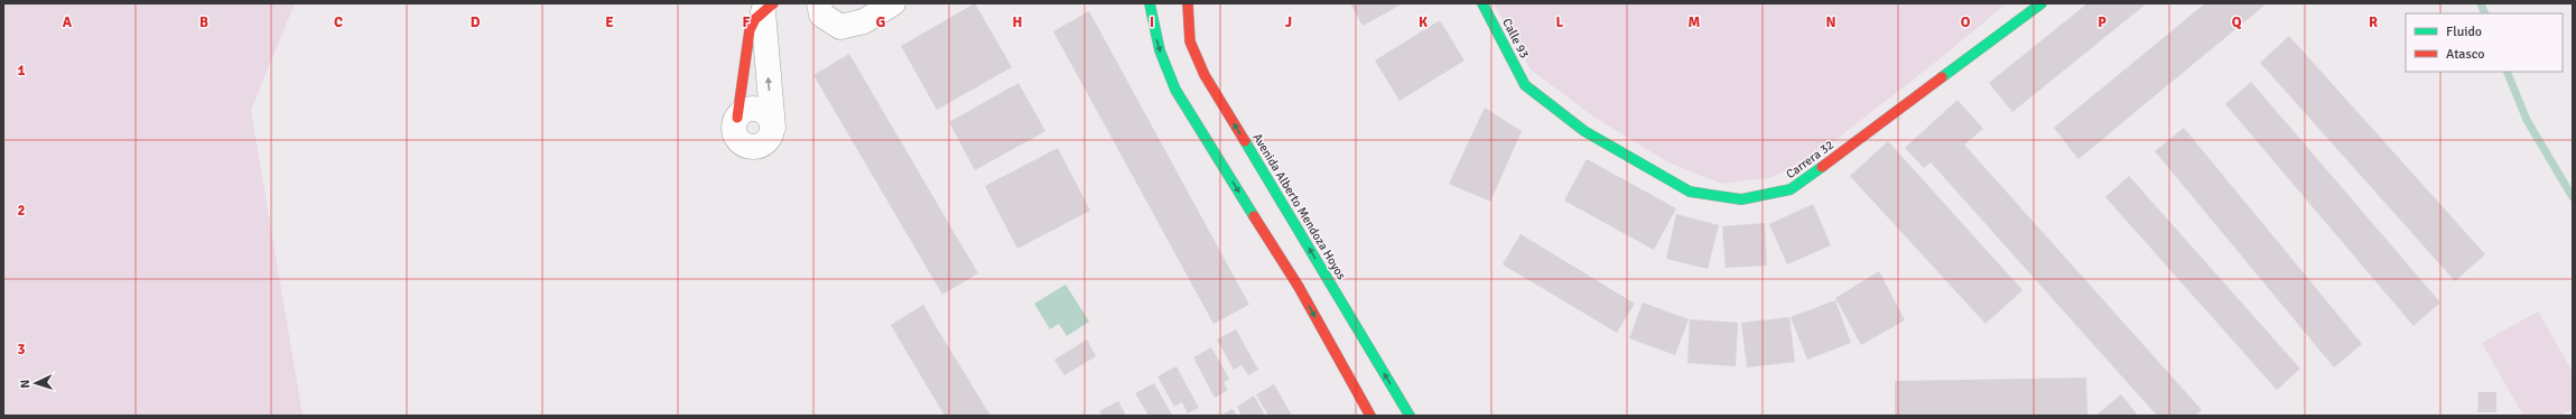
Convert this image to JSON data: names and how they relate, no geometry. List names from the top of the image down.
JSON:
{
  "streets": {
    "main road": ["Calle 93", "Carrera 32", "Avenida Alberto Mendoza Hoyos"]
  },
  "crossings": [
    ["Calle 93", "Carrera 32"]
  ],
  "legend": ["Fluido", "Atasco"],
  "north": "left",
  "grid": {
    "columns": [
      "A",
      "B",
      "C",
      "D",
      "E",
      "F",
      "G",
      "H",
      "I",
      "J",
      "K",
      "L",
      "M",
      "N",
      "O",
      "P",
      "Q",
      "R"
    ],
    "rows": ["1", "2", "3"]
  }
}
